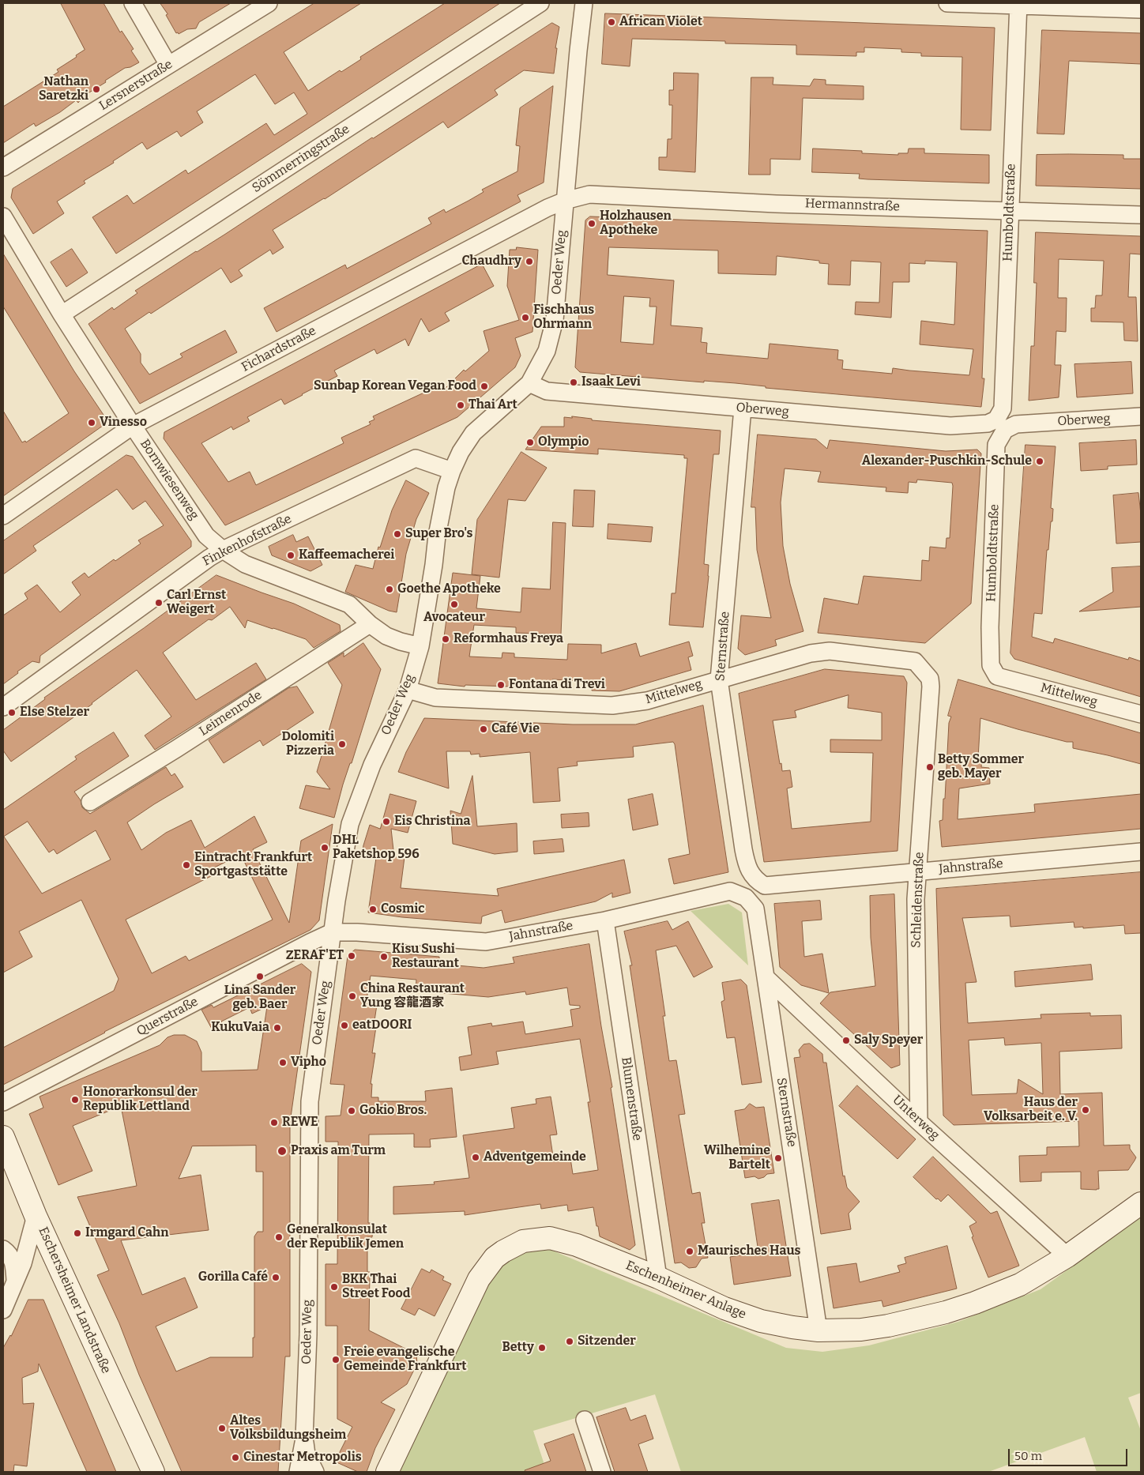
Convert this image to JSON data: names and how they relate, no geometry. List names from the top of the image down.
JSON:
{
  "streets": {
    "main road": ["Eschenheimer Anlage", "Eschersheimer Landstraße"],
    "street": [
      "Lersnerstraße",
      "Sömmerringstraße",
      "Hermannstraße",
      "Humboldtstraße",
      "Oeder Weg",
      "Fichardstraße",
      "Oberweg",
      "Bornwiesenweg",
      "Finkenhofstraße",
      "Sternstraße",
      "Mittelweg",
      "Leimenrode",
      "Jahnstraße",
      "Schleidenstraße",
      "Querstraße",
      "Blumenstraße",
      "Unterweg"
    ]
  },
  "crossings": [
    ["Sömmerringstraße", "Bornwiesenweg"],
    ["Hermannstraße", "Humboldtstraße"],
    ["Hermannstraße", "Oeder Weg"],
    ["Hermannstraße", "Fichardstraße"],
    ["Humboldtstraße", "Oberweg"],
    ["Humboldtstraße", "Mittelweg"],
    ["Oeder Weg", "Fichardstraße"],
    ["Oeder Weg", "Oberweg"],
    ["Oeder Weg", "Bornwiesenweg"],
    ["Oeder Weg", "Finkenhofstraße"],
    ["Oeder Weg", "Mittelweg"],
    ["Oeder Weg", "Jahnstraße"],
    ["Oeder Weg", "Querstraße"],
    ["Fichardstraße", "Bornwiesenweg"],
    ["Oberweg", "Sternstraße"],
    ["Bornwiesenweg", "Finkenhofstraße"],
    ["Bornwiesenweg", "Leimenrode"],
    ["Sternstraße", "Mittelweg"],
    ["Sternstraße", "Jahnstraße"],
    ["Sternstraße", "Unterweg"],
    ["Sternstraße", "Eschenheimer Anlage"],
    ["Mittelweg", "Schleidenstraße"],
    ["Jahnstraße", "Schleidenstraße"],
    ["Jahnstraße", "Querstraße"],
    ["Jahnstraße", "Blumenstraße"],
    ["Schleidenstraße", "Unterweg"],
    ["Blumenstraße", "Eschenheimer Anlage"],
    ["Unterweg", "Eschenheimer Anlage"]
  ],
  "places": [
    "African Violet",
    "Nathan Saretzki",
    "Holzhausen Apotheke",
    "Chaudhry",
    "Fischhaus Ohrmann",
    "Isaak Levi",
    "Sunbap Korean Vegan Food",
    "Thai Art",
    "Vinesso",
    "Olympio",
    "Alexander-Puschkin-Schule",
    "Super Bro's",
    "Kaffeemacherei",
    "Goethe Apotheke",
    "Carl Ernst Weigert",
    "Avocateur",
    "Reformhaus Freya",
    "Fontana di Trevi",
    "Else Stelzer",
    "Café Vie",
    "Dolomiti Pizzeria",
    "Betty Sommer geb. Mayer",
    "Eis Christina",
    "DHL Paketshop 596",
    "Eintracht Frankfurt Sportgaststätte",
    "Cosmic",
    "ZERAF'ET",
    "Kisu Sushi Restaurant",
    "Lina Sander geb. Baer",
    "China Restaurant Yung 容龍酒家",
    "eatDOORI",
    "KukuVaia",
    "Saly Speyer",
    "Vipho",
    "Honorarkonsul der Republik Lettland",
    "Haus der Volksarbeit e. V.",
    "Gokio Bros.",
    "REWE",
    "Praxis am Turm",
    "Adventgemeinde",
    "Wilhemine Bartelt",
    "Irmgard Cahn",
    "Generalkonsulat der Republik Jemen",
    "Maurisches Haus",
    "Gorilla Café",
    "BKK Thai Street Food",
    "Sitzender",
    "Betty",
    "Freie evangelische Gemeinde Frankfurt",
    "Altes Volksbildungsheim",
    "Cinestar Metropolis"
  ],
  "scale_bar": "50 m"
}
